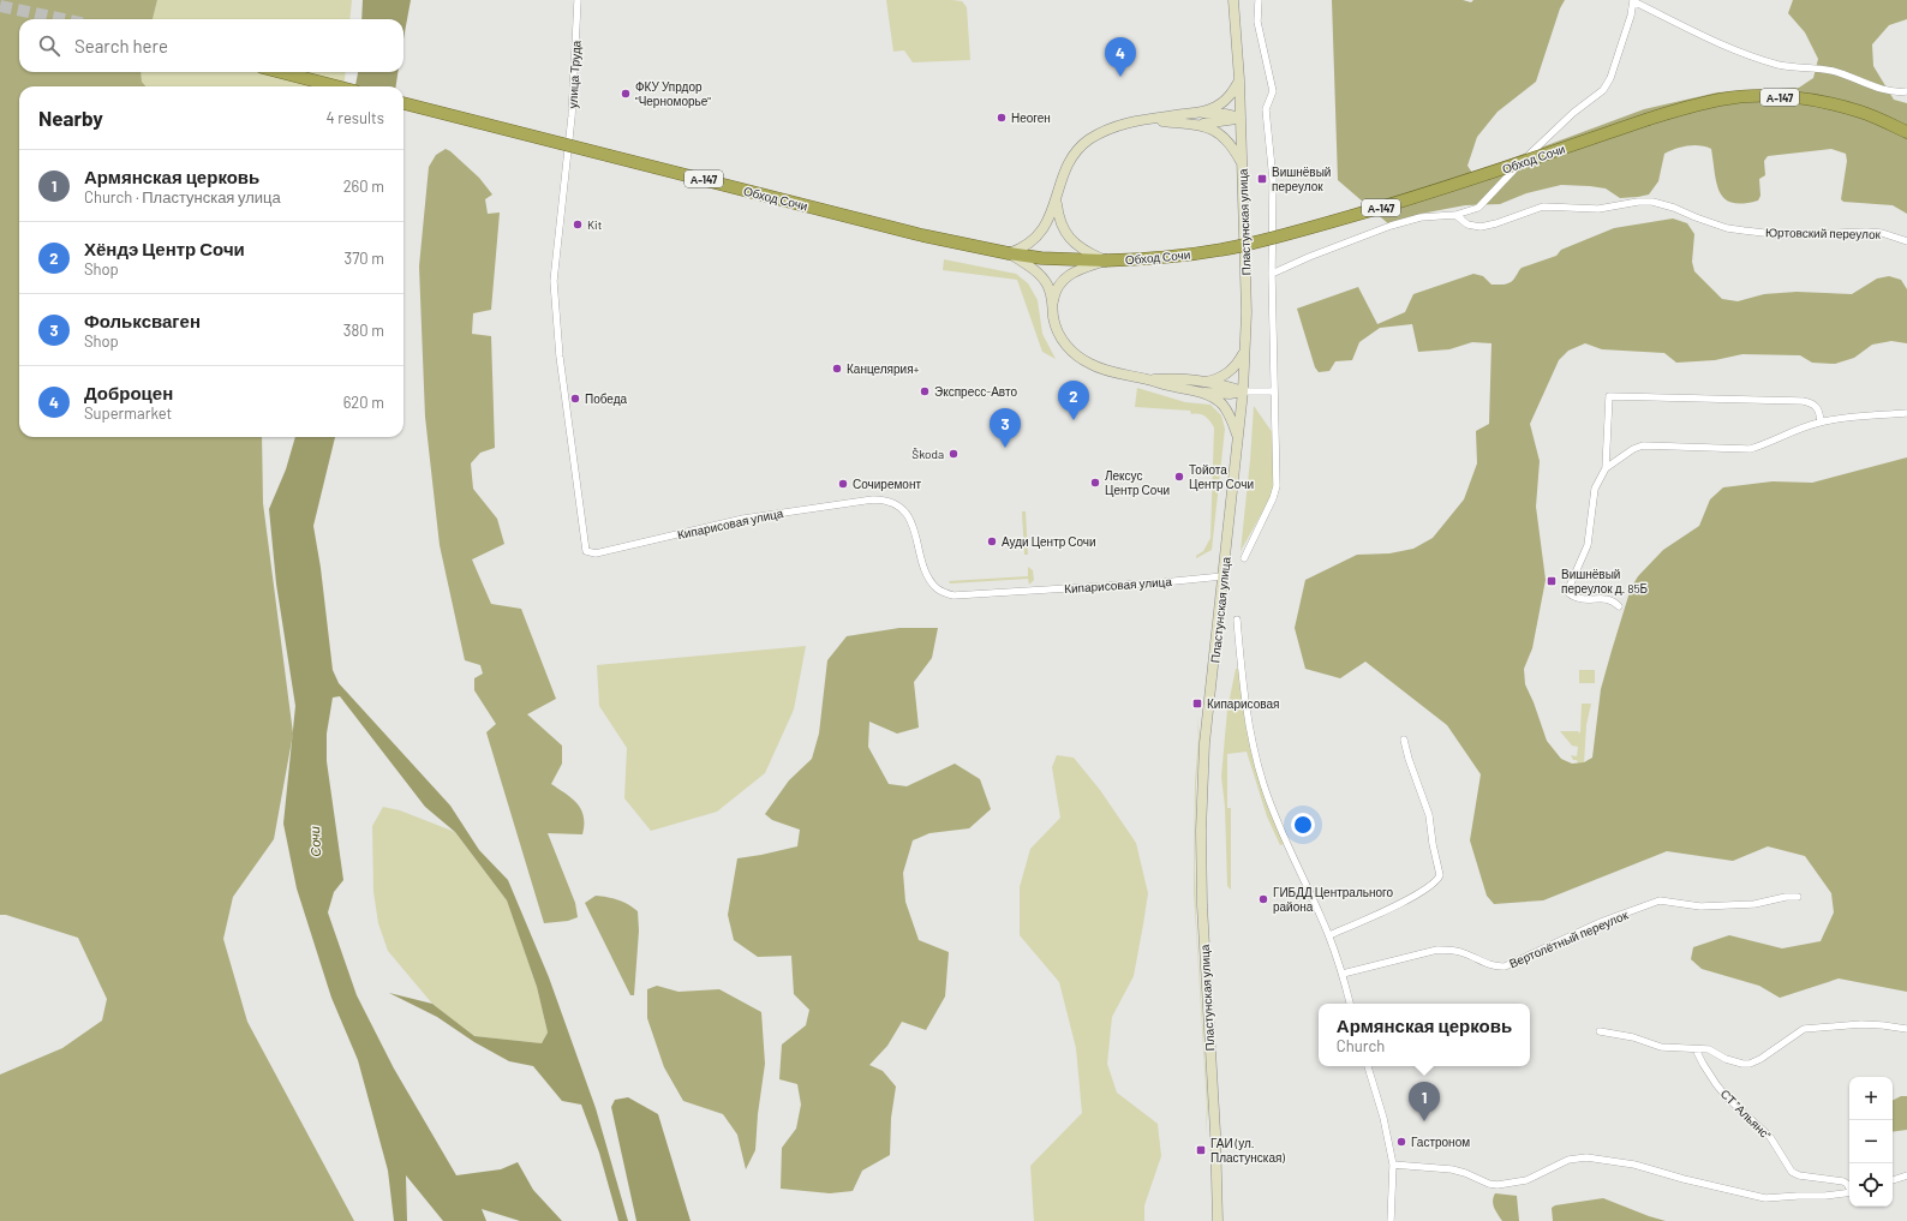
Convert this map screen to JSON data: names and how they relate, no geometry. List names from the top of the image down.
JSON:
{
  "streets": {
    "highway": ["А-147", "Обход Сочи"],
    "main road": ["Пластунская улица"],
    "street": [
      "улица Труда",
      "Юртовский переулок",
      "Кипарисовая улица",
      "Вертолётный переулок",
      "СТ \"Альянс\""
    ]
  },
  "crossings": [
    ["улица Труда", "Кипарисовая улица"],
    ["А-147", "Обход Сочи"],
    ["А-147", "Пластунская улица"],
    ["Пластунская улица", "Кипарисовая улица"],
    ["Пластунская улица", "Вертолётный переулок"]
  ],
  "water": ["Сочи"],
  "places": {
    "other": [
      "ФКУ Упрдор \"Черноморье\"",
      "Неоген",
      "Kit",
      "Канцелярия+",
      "Экспресс-Авто",
      "Победа",
      "Škoda",
      "Тойота Центр Сочи",
      "Лексус Центр Сочи",
      "Сочиремонт",
      "Ауди Центр Сочи",
      "ГИБДД Центрального района",
      "Гастроном"
    ],
    "transit": [
      "Вишнёвый переулок",
      "Вишнёвый переулок д. 85Б",
      "Кипарисовая",
      "ГАИ (ул. Пластунская)"
    ]
  },
  "page": {
    "search": "Search here",
    "pins": [
      "4",
      "2",
      "3",
      "1"
    ],
    "heading": ["Nearby", "4 results"],
    "list": [
      {
        "mark": "1",
        "name": "Армянская церковь",
        "note": "Church · Пластунская улица",
        "value": "260 m"
      },
      {
        "mark": "2",
        "name": "Хёндэ Центр Сочи",
        "note": "Shop",
        "value": "370 m"
      },
      {
        "mark": "3",
        "name": "Фольксваген",
        "note": "Shop",
        "value": "380 m"
      },
      {
        "mark": "4",
        "name": "Доброцен",
        "note": "Supermarket",
        "value": "620 m"
      }
    ],
    "popup": ["Армянская церковь", "Church"],
    "map_buttons": ["+", "−"]
  }
}
